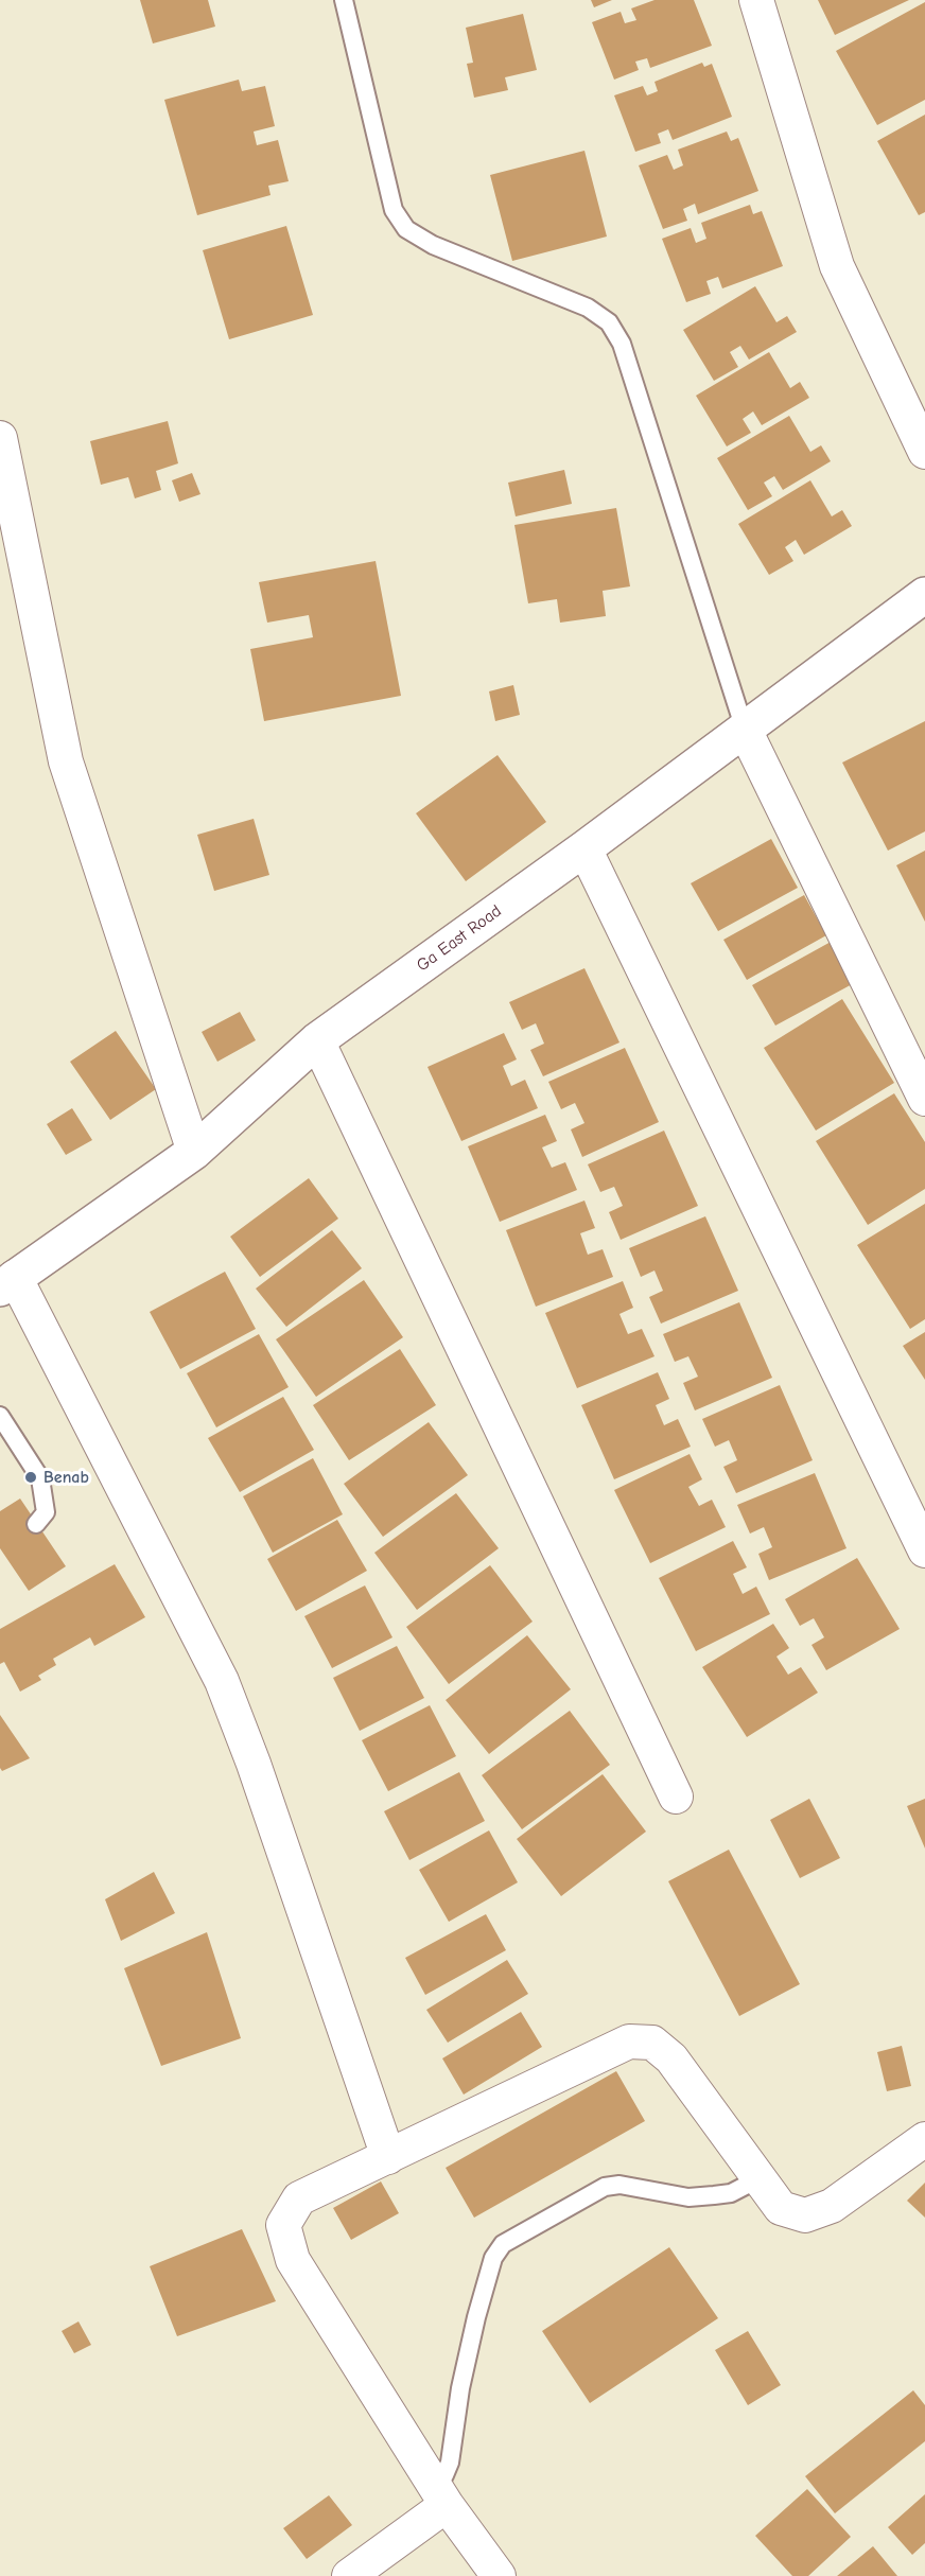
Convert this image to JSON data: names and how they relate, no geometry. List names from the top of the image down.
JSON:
{
  "streets": {
    "street": ["Ga East Road"]
  },
  "places": ["Benab"]
}
